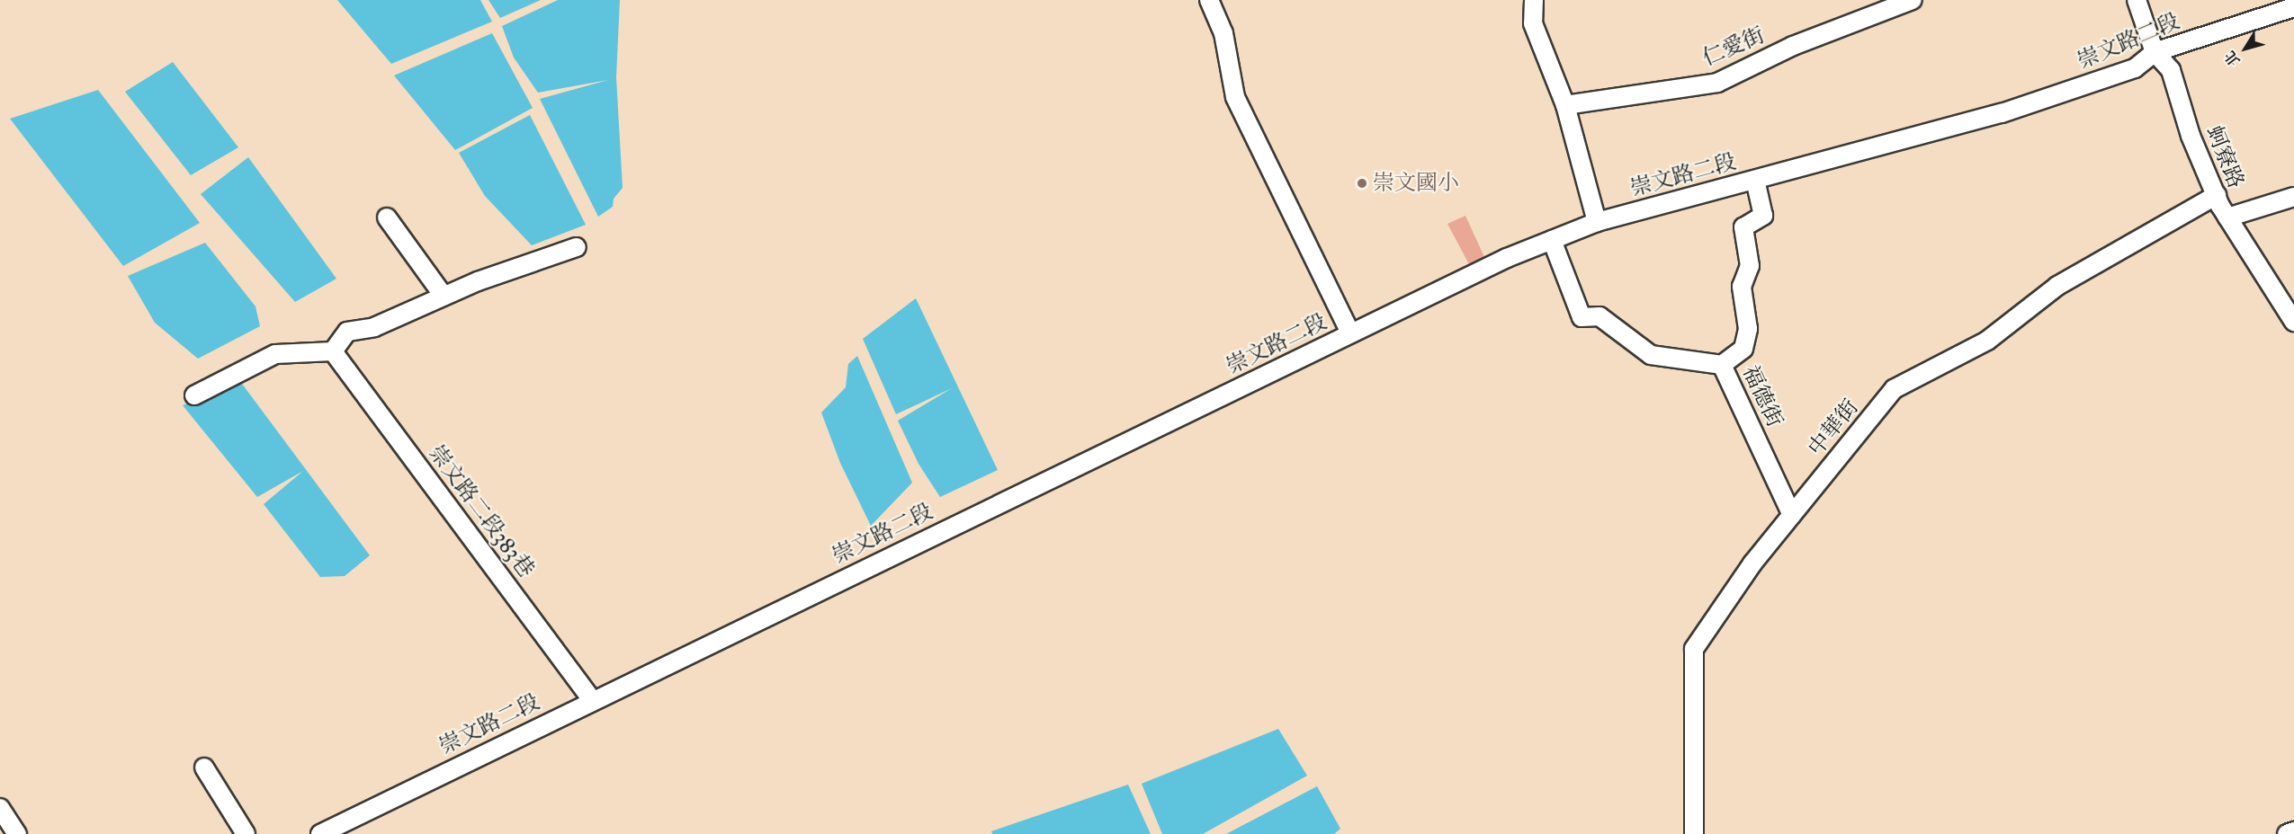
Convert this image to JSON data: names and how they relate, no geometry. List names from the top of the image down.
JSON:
{
  "streets": {
    "street": [
      "崇文路二段",
      "仁愛街",
      "蚵寮路",
      "福德街",
      "中華街",
      "崇文路二段383巷"
    ]
  },
  "crossings": [
    ["崇文路二段", "蚵寮路"],
    ["崇文路二段", "福德街"],
    ["崇文路二段", "崇文路二段383巷"],
    ["蚵寮路", "中華街"],
    ["福德街", "中華街"]
  ],
  "places": ["崇文國小"],
  "north": "bottom left"
}
